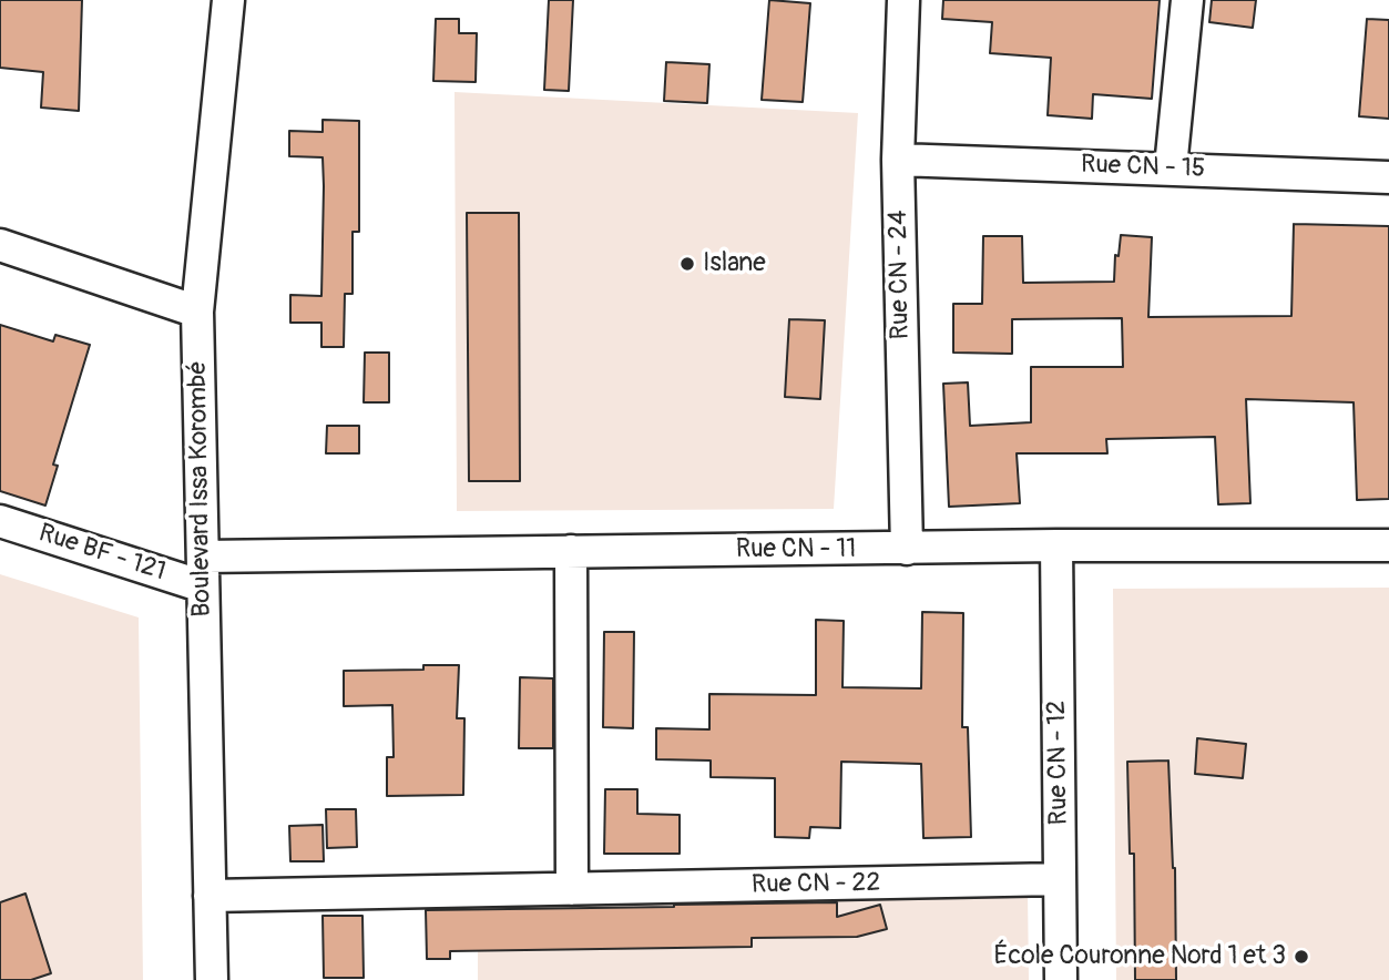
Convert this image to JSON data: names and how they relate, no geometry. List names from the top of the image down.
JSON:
{
  "streets": {
    "street": [
      "Rue CN - 15",
      "Rue CN - 24",
      "Boulevard Issa Korombé",
      "Rue CN - 11",
      "Rue BF - 121",
      "Rue CN - 12",
      "Rue CN - 22"
    ]
  },
  "crossings": [
    ["Rue CN - 15", "Rue CN - 24"],
    ["Rue CN - 24", "Rue CN - 11"],
    ["Boulevard Issa Korombé", "Rue CN - 11"],
    ["Boulevard Issa Korombé", "Rue BF - 121"],
    ["Boulevard Issa Korombé", "Rue CN - 22"],
    ["Rue CN - 11", "Rue BF - 121"],
    ["Rue CN - 11", "Rue CN - 12"],
    ["Rue CN - 12", "Rue CN - 22"]
  ],
  "places": ["Islane", "École Couronne Nord 1 et 3"]
}
